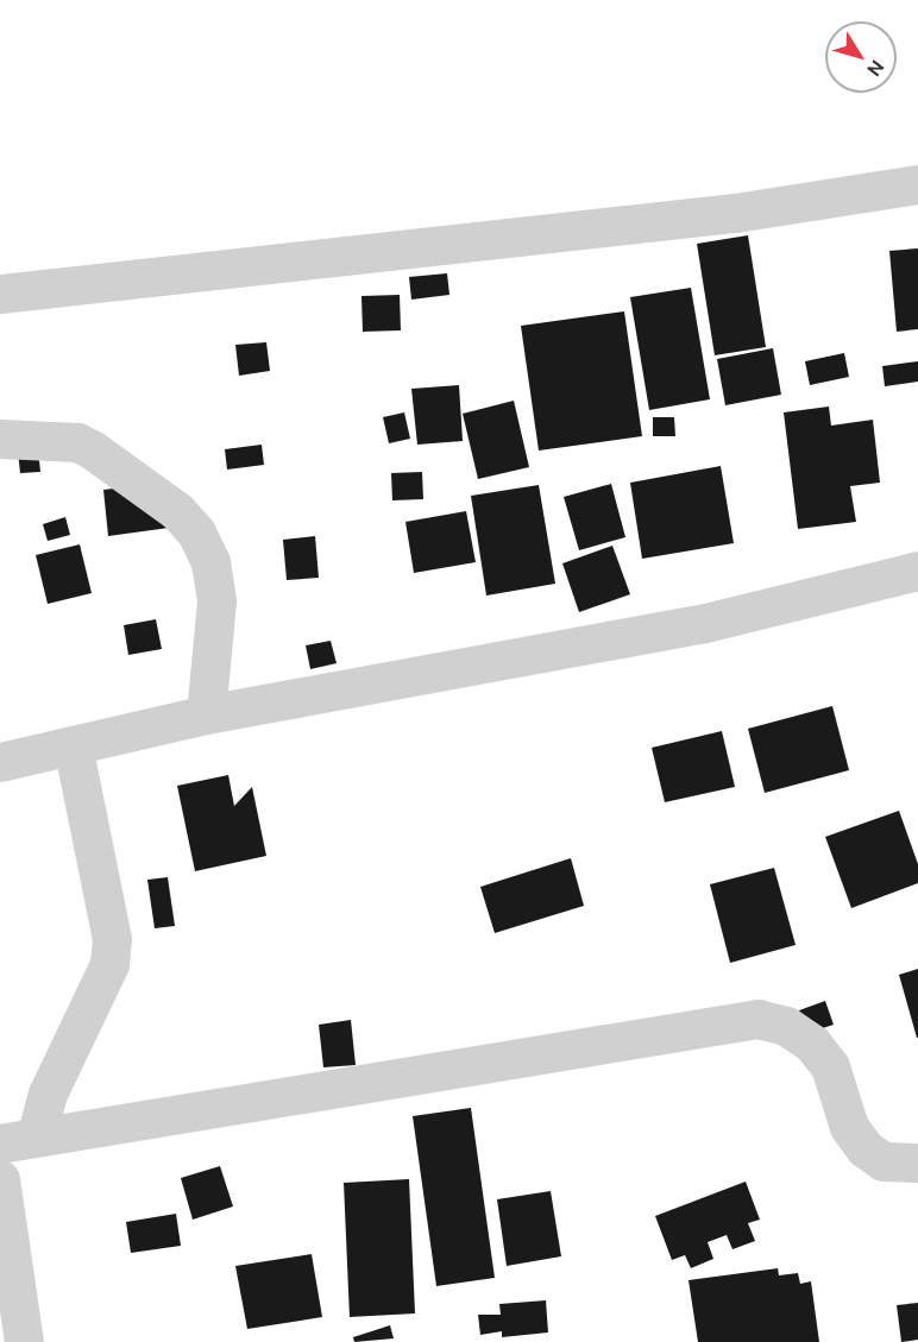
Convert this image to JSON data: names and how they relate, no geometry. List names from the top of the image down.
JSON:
{
  "north": "bottom right"
}
